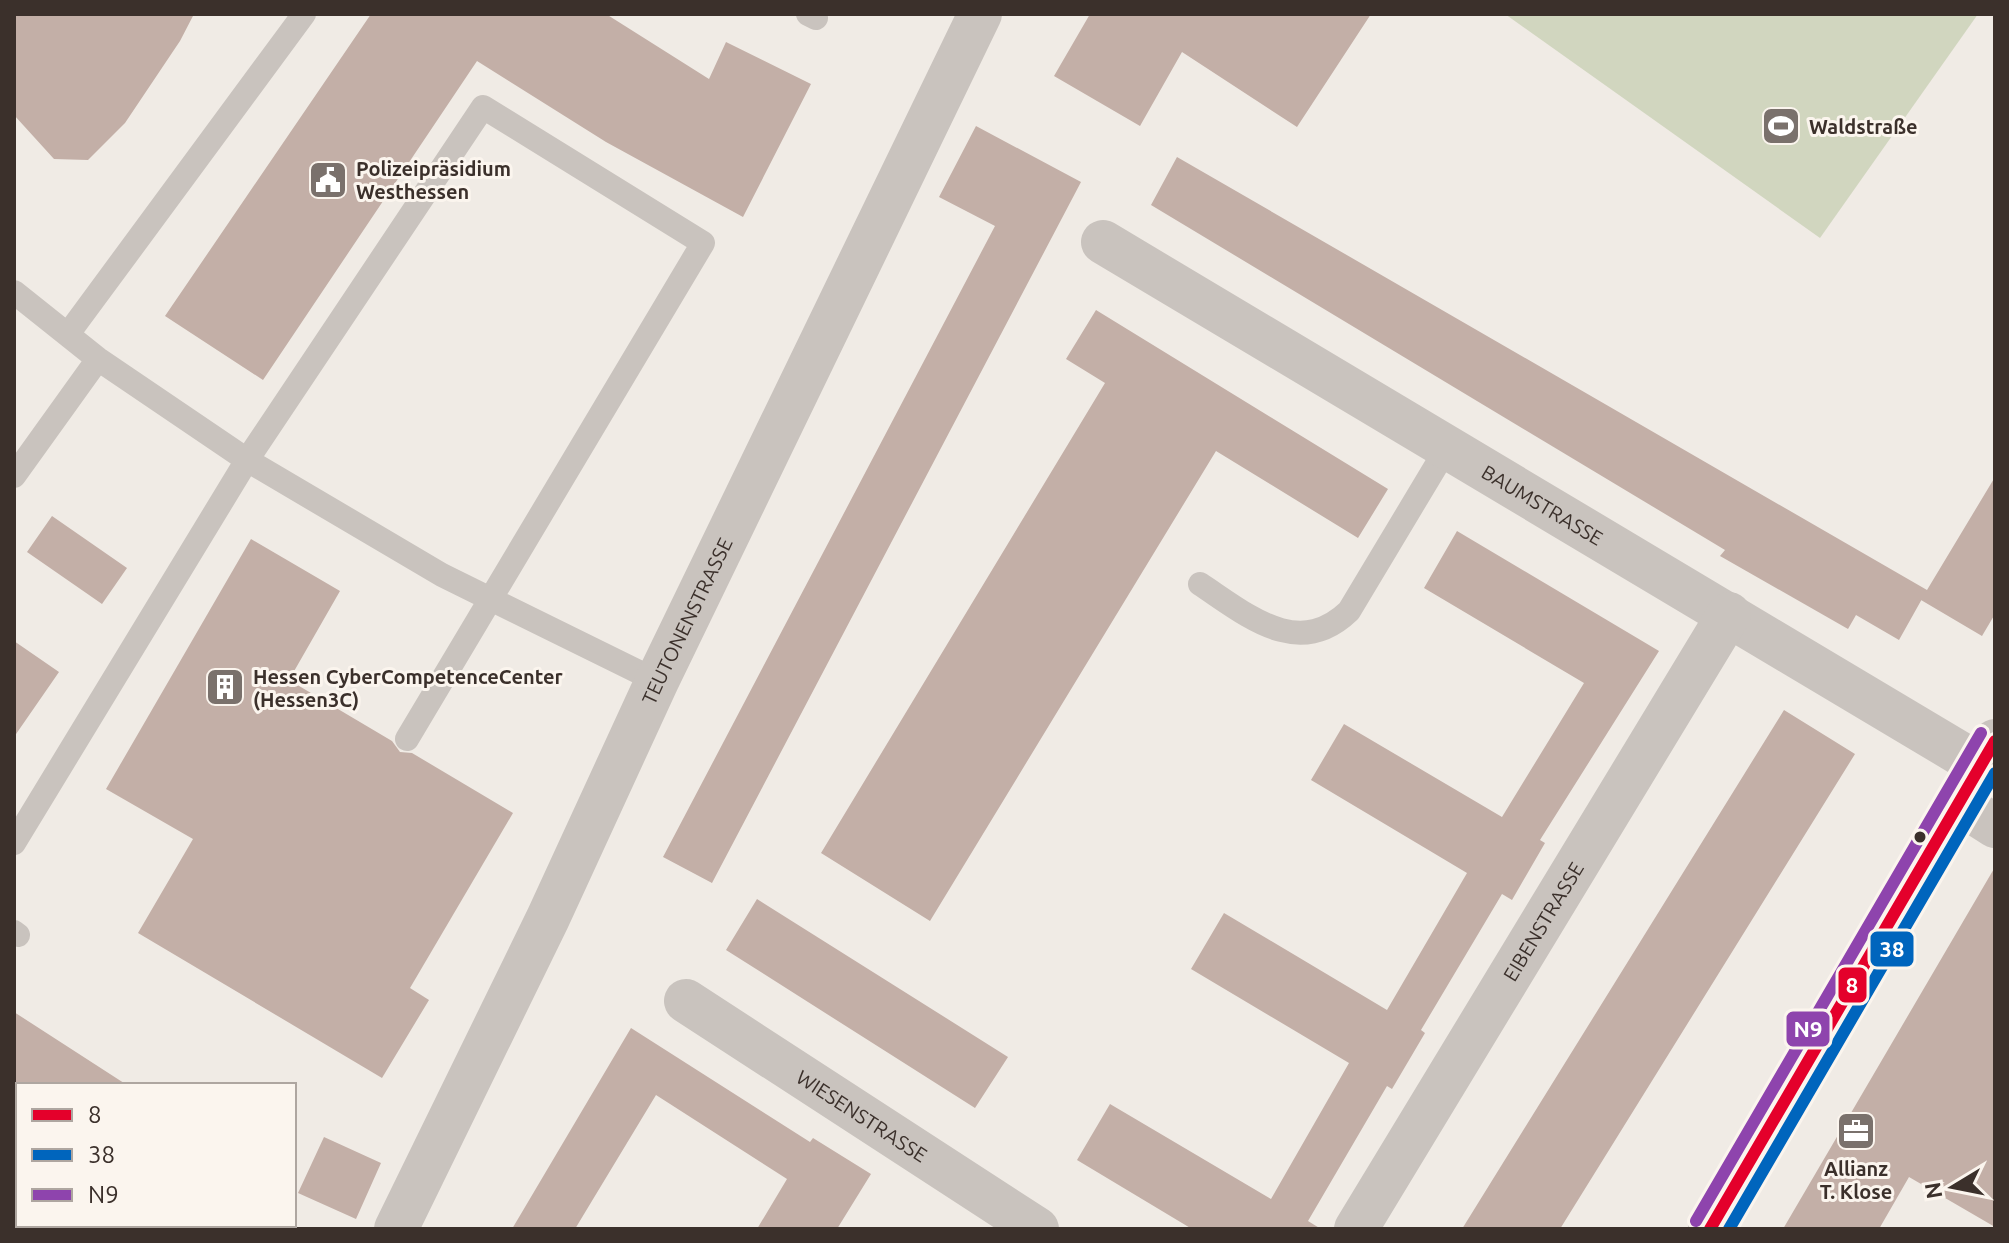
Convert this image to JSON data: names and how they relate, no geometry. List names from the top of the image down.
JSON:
{
  "streets": {
    "street": [
      "BAUMSTRASSE",
      "TEUTONENSTRASSE",
      "EIBENSTRASSE",
      "WIESENSTRASSE"
    ]
  },
  "crossings": [
    ["BAUMSTRASSE", "EIBENSTRASSE"]
  ],
  "places": {
    "sports": ["Waldstraße"],
    "public building": ["Polizeipräsidium Westhessen"],
    "building": ["Hessen CyberCompetenceCenter (Hessen3C)"],
    "office": ["Allianz T. Klose"]
  },
  "lines": ["transit line N9", "transit line 8", "transit line 38"],
  "legend": ["8", "38", "N9"],
  "north": "left"
}
